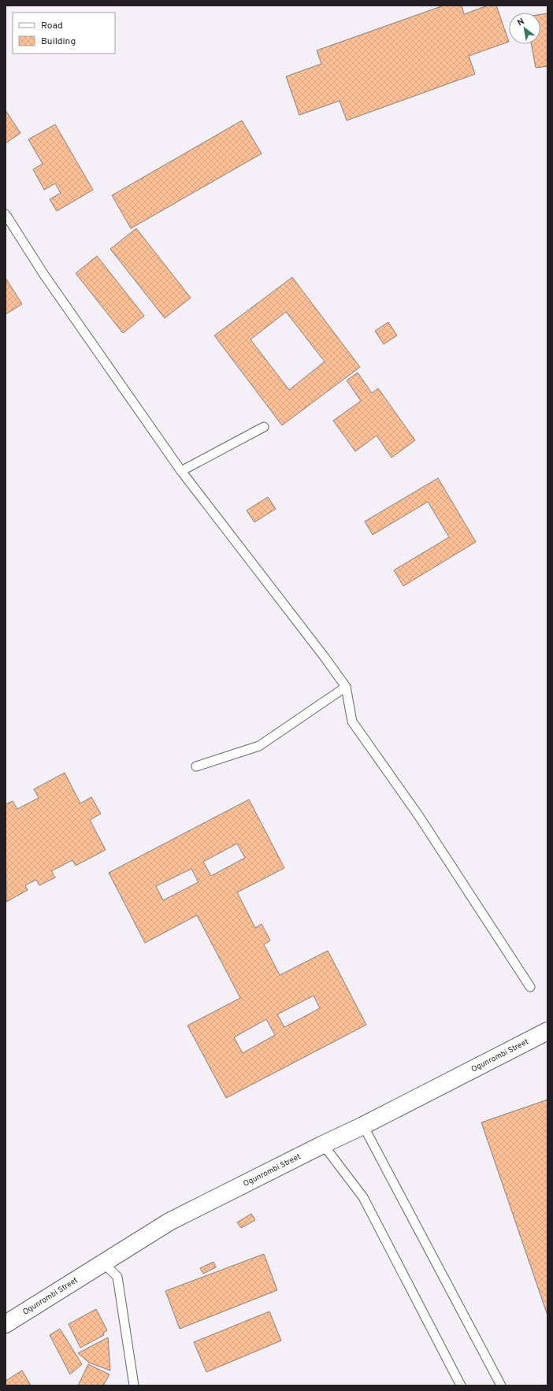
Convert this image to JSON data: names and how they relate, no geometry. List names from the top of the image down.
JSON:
{
  "streets": {
    "street": ["Ogunrombi Street"]
  },
  "legend": ["Road", "Building"],
  "north": "top left"
}
